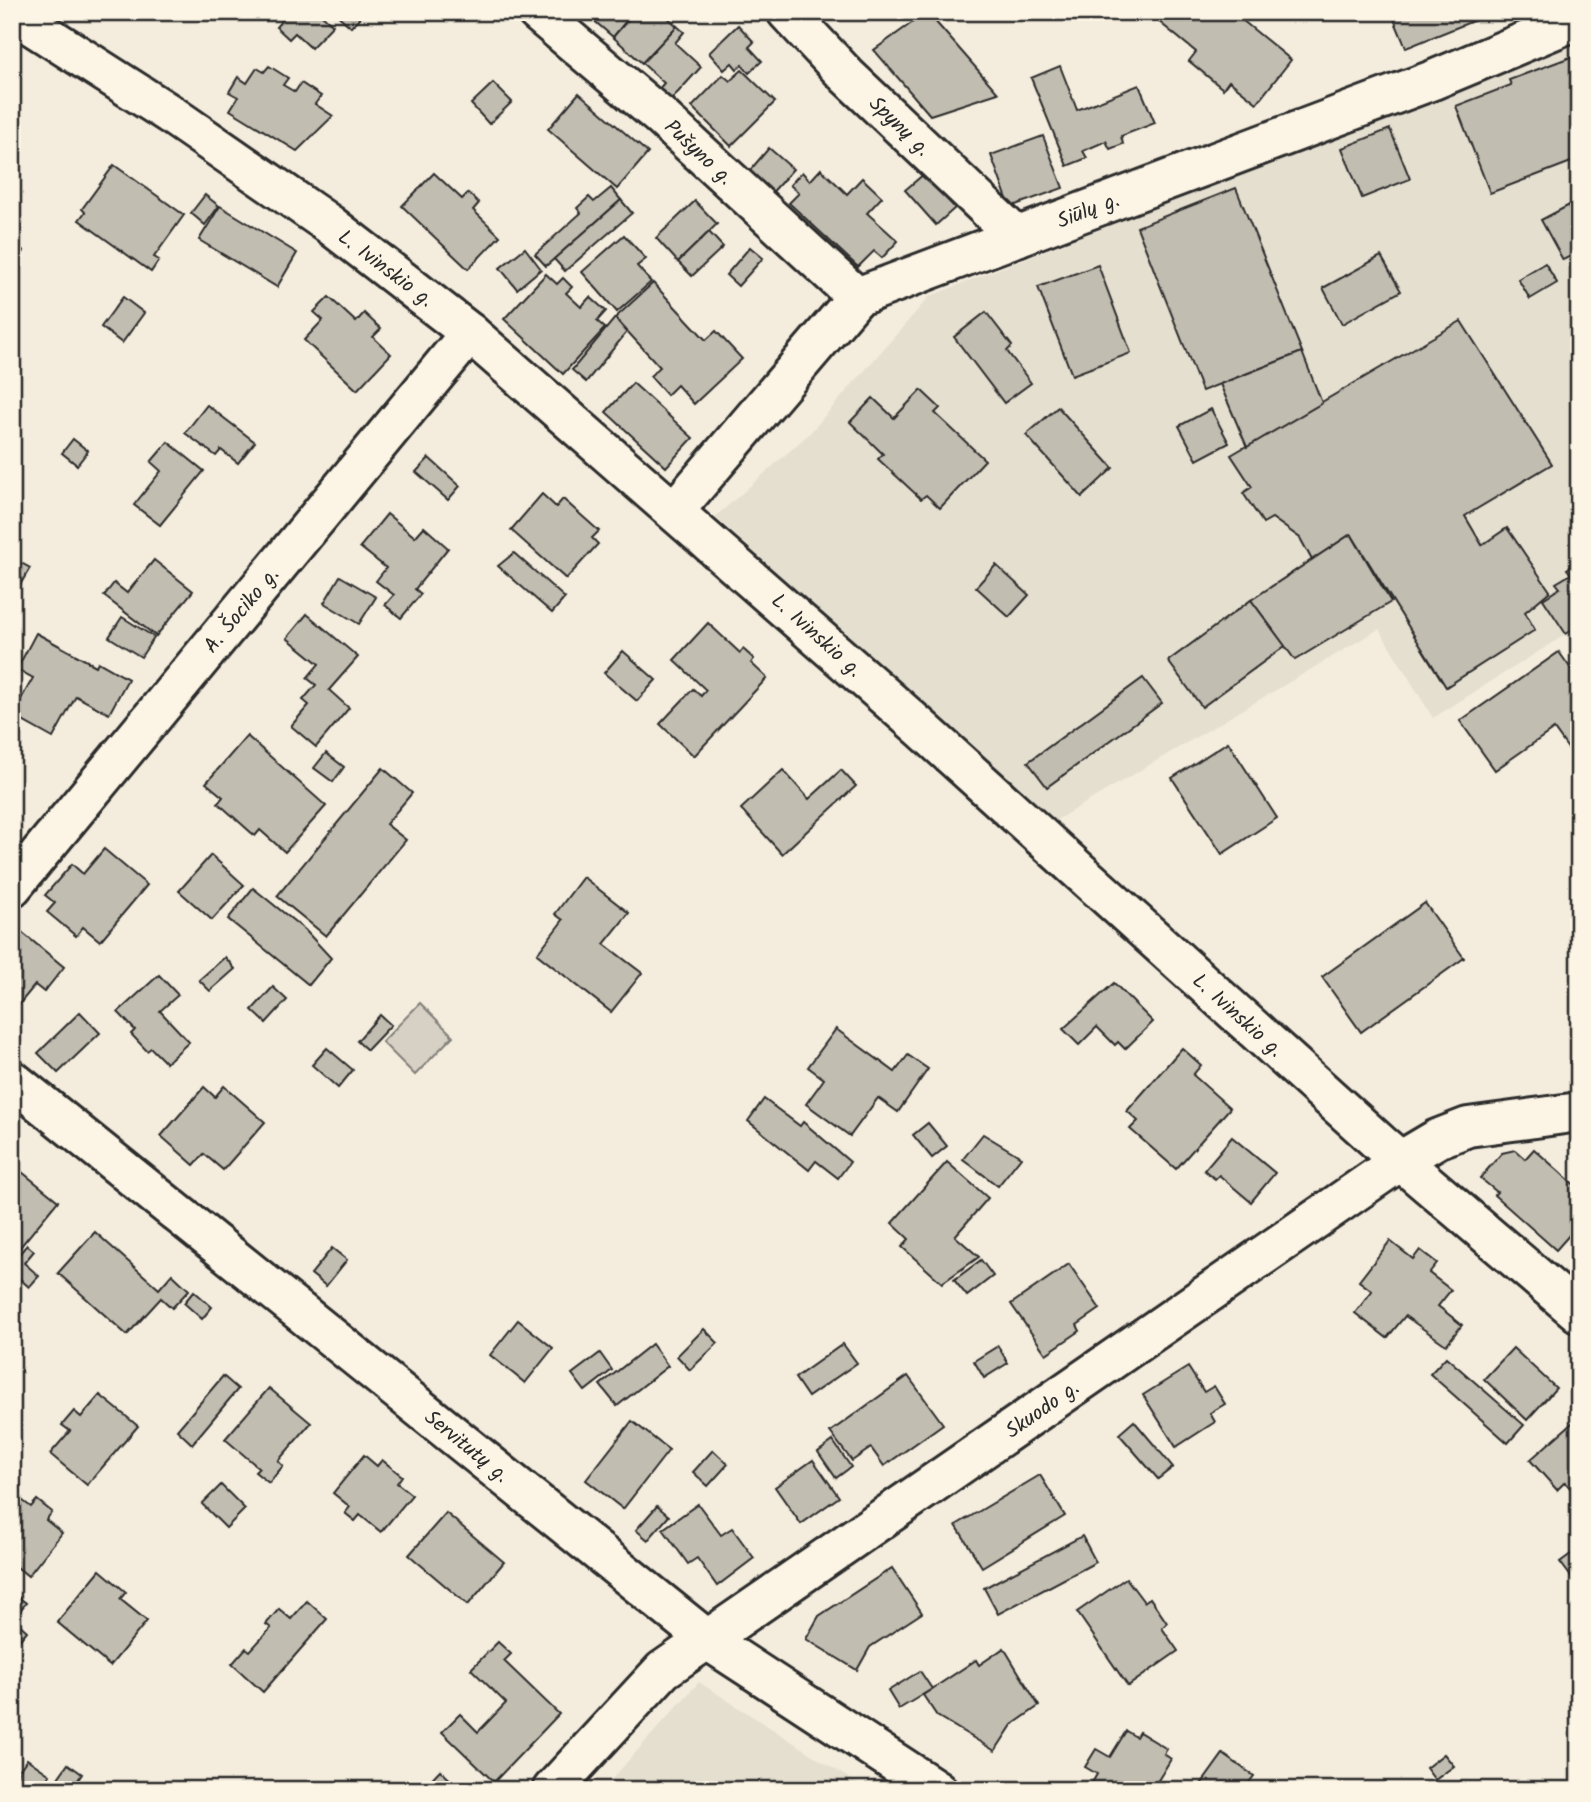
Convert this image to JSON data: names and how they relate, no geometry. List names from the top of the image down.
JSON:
{
  "streets": {
    "street": [
      "Spynų g.",
      "Pušyno g.",
      "Siūlų g.",
      "L. Ivinskio g.",
      "A. Šociko g.",
      "Skuodo g.",
      "Servitutų g."
    ]
  },
  "crossings": [
    ["Spynų g.", "Siūlų g."],
    ["Pušyno g.", "Siūlų g."],
    ["Siūlų g.", "L. Ivinskio g."],
    ["L. Ivinskio g.", "A. Šociko g."],
    ["L. Ivinskio g.", "Skuodo g."],
    ["Skuodo g.", "Servitutų g."]
  ]
}
